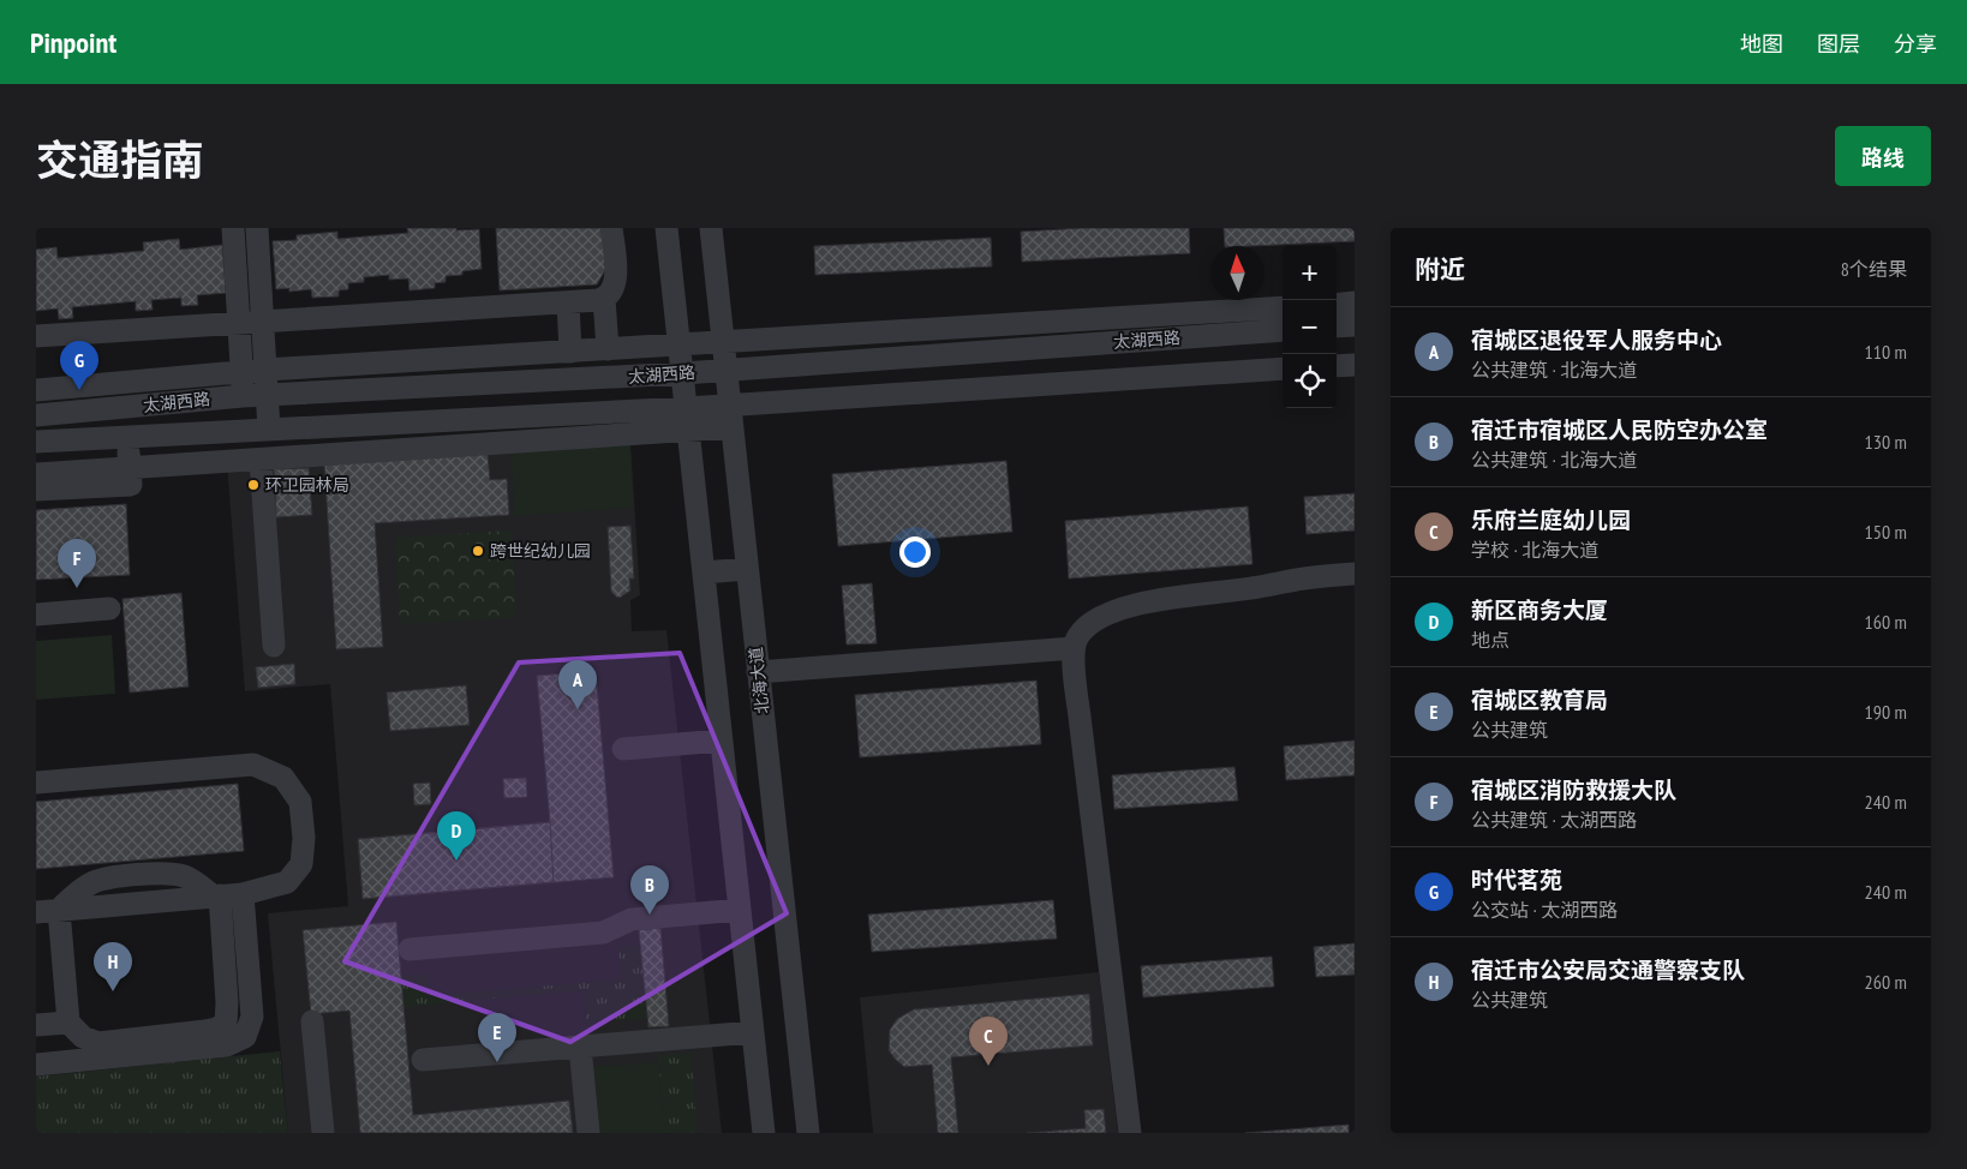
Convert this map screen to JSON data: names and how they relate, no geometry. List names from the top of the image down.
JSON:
{
  "streets": {
    "street": ["太湖西路", "北海大道"]
  },
  "crossings": [
    ["太湖西路", "北海大道"]
  ],
  "places": ["环卫园林局", "跨世纪幼儿园"],
  "north": "top",
  "page": {
    "header": "Pinpoint",
    "nav": ["地图", "图层", "分享"],
    "title": "交通指南",
    "buttons": "路线",
    "heading": ["附近", "8个结果"],
    "map_buttons": ["+", "−"],
    "list": [
      {
        "mark": "A",
        "name": "宿城区退役军人服务中心",
        "note": "公共建筑 · 北海大道",
        "value": "110 m"
      },
      {
        "mark": "B",
        "name": "宿迁市宿城区人民防空办公室",
        "note": "公共建筑 · 北海大道",
        "value": "130 m"
      },
      {
        "mark": "C",
        "name": "乐府兰庭幼儿园",
        "note": "学校 · 北海大道",
        "value": "150 m"
      },
      {
        "mark": "D",
        "name": "新区商务大厦",
        "note": "地点",
        "value": "160 m"
      },
      {
        "mark": "E",
        "name": "宿城区教育局",
        "note": "公共建筑",
        "value": "190 m"
      },
      {
        "mark": "F",
        "name": "宿城区消防救援大队",
        "note": "公共建筑 · 太湖西路",
        "value": "240 m"
      },
      {
        "mark": "G",
        "name": "时代茗苑",
        "note": "公交站 · 太湖西路",
        "value": "240 m"
      },
      {
        "mark": "H",
        "name": "宿迁市公安局交通警察支队",
        "note": "公共建筑",
        "value": "260 m"
      }
    ],
    "pins": [
      "G",
      "F",
      "A",
      "D",
      "B",
      "H",
      "E",
      "C"
    ]
  }
}
